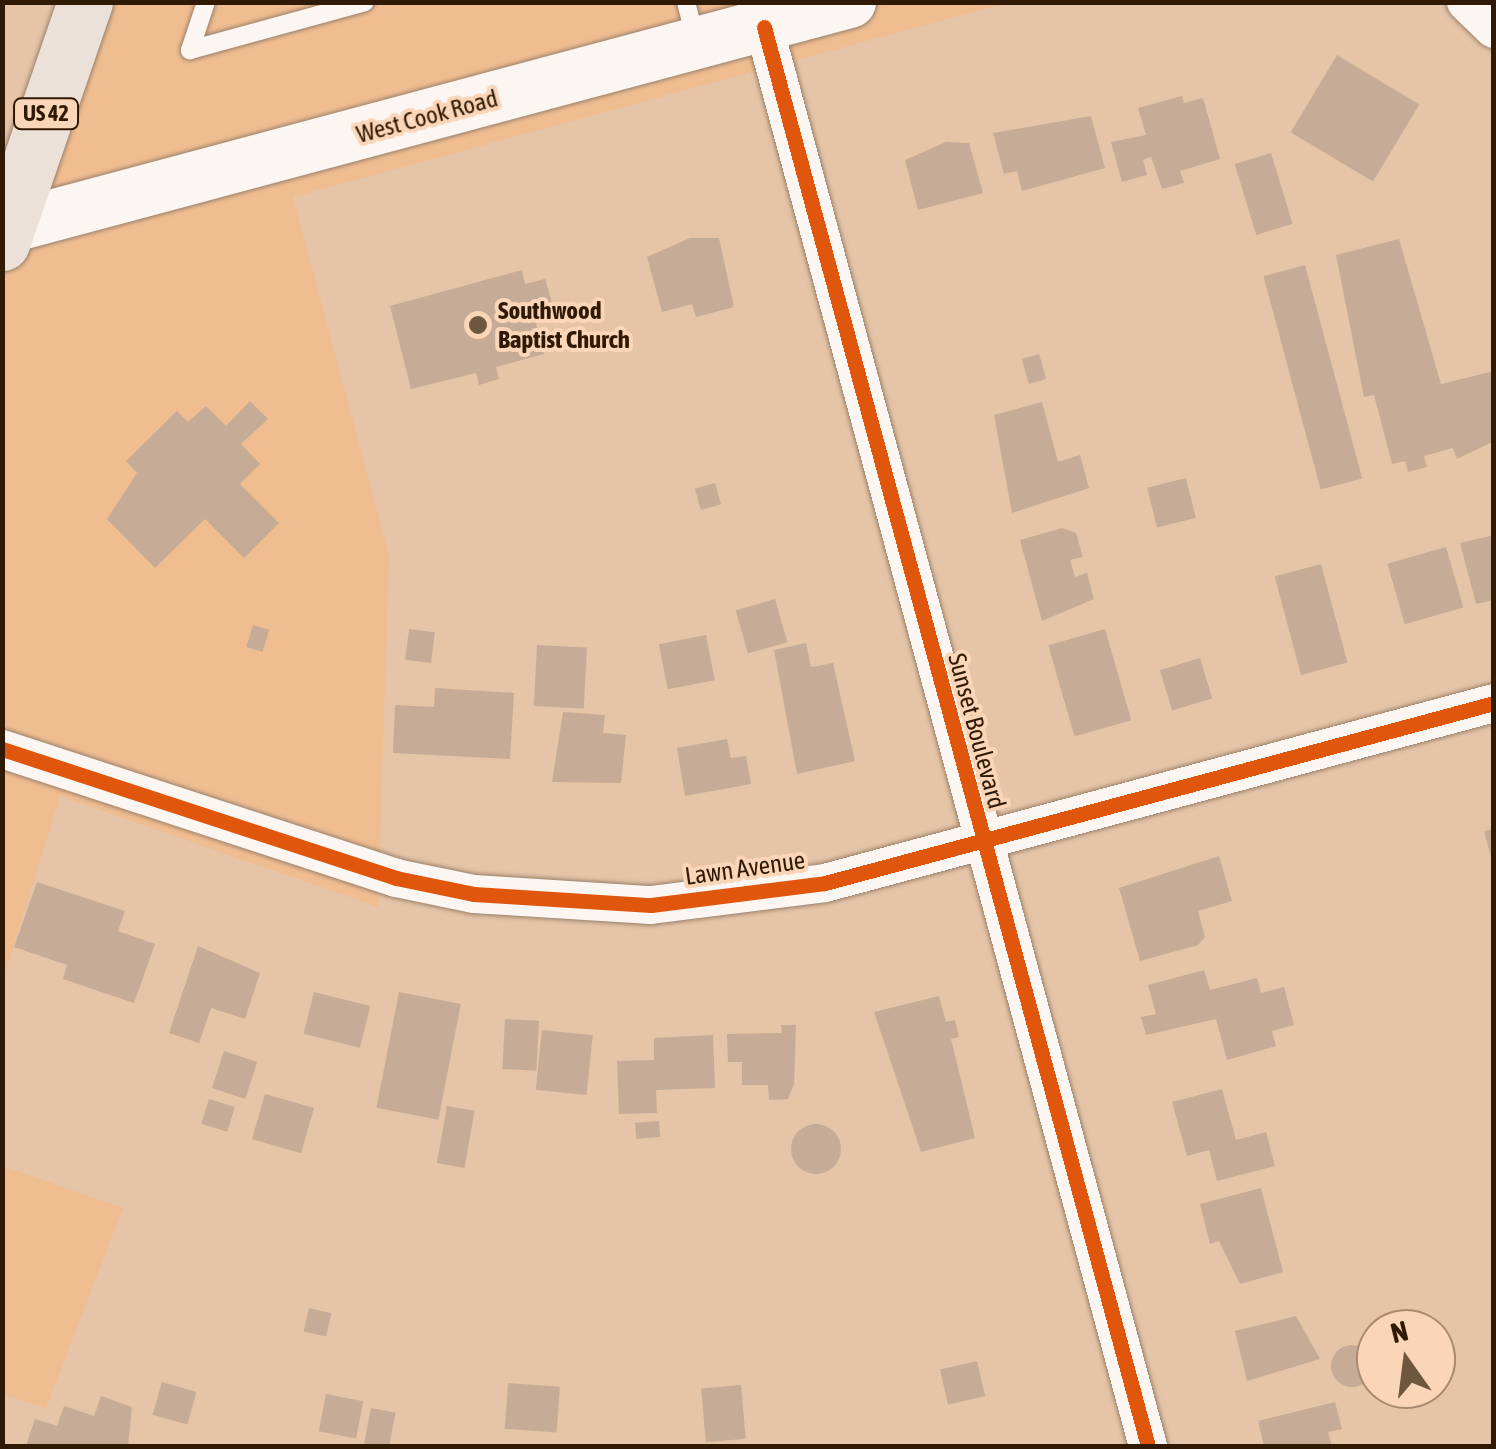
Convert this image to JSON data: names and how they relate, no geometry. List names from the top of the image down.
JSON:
{
  "streets": {
    "main road": ["US 42", "West Cook Road"],
    "street": ["Sunset Boulevard", "Lawn Avenue"]
  },
  "crossings": [
    ["US 42", "West Cook Road"],
    ["West Cook Road", "Sunset Boulevard"],
    ["Sunset Boulevard", "Lawn Avenue"]
  ],
  "places": ["Southwood Baptist Church"],
  "north": "top"
}
